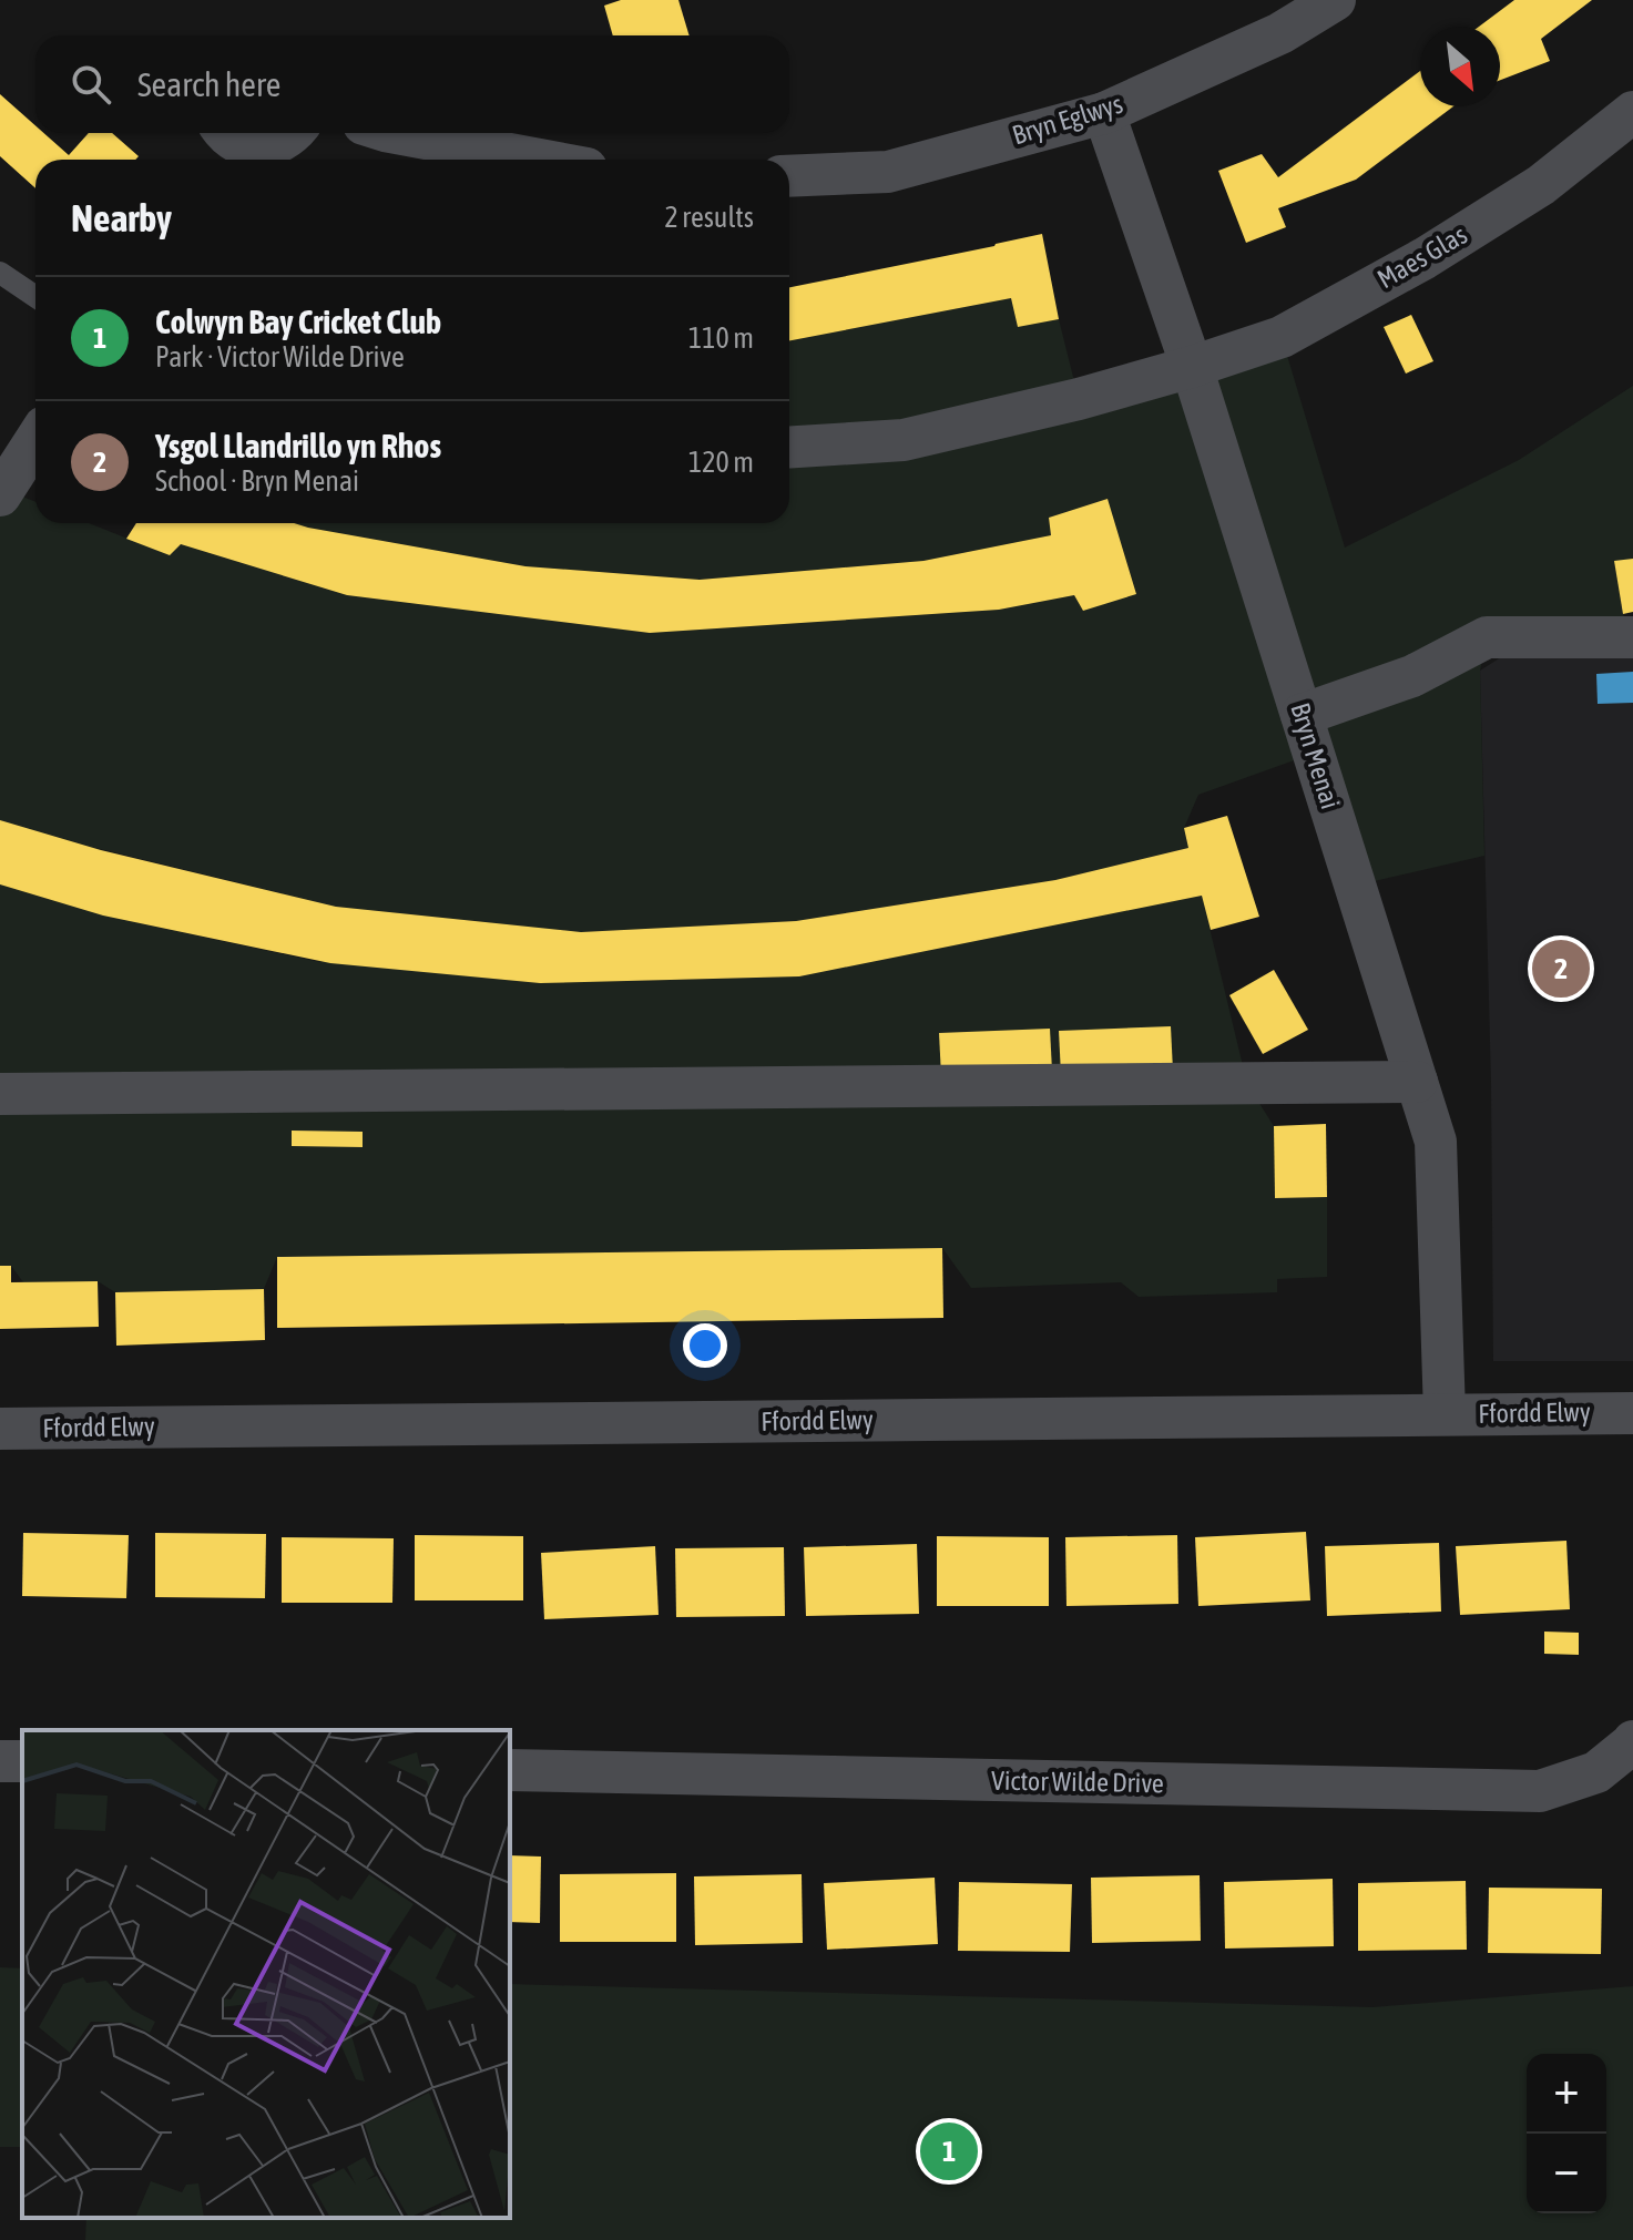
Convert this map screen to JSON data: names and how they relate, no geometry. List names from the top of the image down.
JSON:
{
  "streets": {
    "street": [
      "Bryn Eglwys",
      "Maes Glas",
      "Bryn Menai",
      "Ffordd Elwy",
      "Victor Wilde Drive"
    ]
  },
  "crossings": [
    ["Bryn Eglwys", "Bryn Menai"],
    ["Maes Glas", "Bryn Menai"],
    ["Bryn Menai", "Ffordd Elwy"]
  ],
  "north": "bottom right",
  "page": {
    "search": "Search here",
    "heading": ["Nearby", "2 results"],
    "list": [
      {
        "mark": "1",
        "name": "Colwyn Bay Cricket Club",
        "note": "Park · Victor Wilde Drive",
        "value": "110 m"
      },
      {
        "mark": "2",
        "name": "Ysgol Llandrillo yn Rhos",
        "note": "School · Bryn Menai",
        "value": "120 m"
      }
    ],
    "pins": ["2", "1"],
    "map_buttons": ["+", "−"]
  }
}
